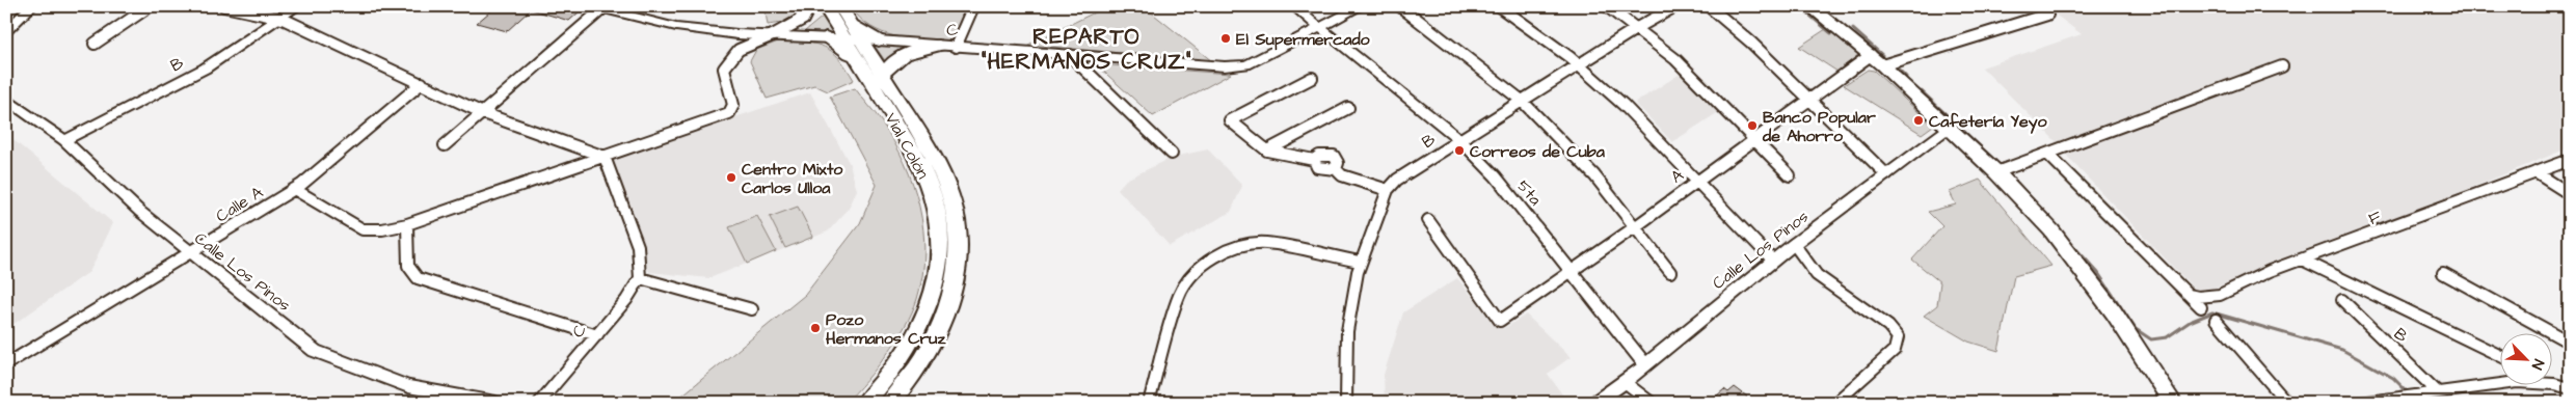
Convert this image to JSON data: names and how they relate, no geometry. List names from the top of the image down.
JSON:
{
  "streets": {
    "main road": ["Vial Colón"],
    "street": [
      "C",
      "B",
      "A",
      "5ta",
      "Calle A",
      "F",
      "Calle Los Pinos"
    ]
  },
  "crossings": [
    ["C", "Vial Colón"],
    ["C", "5ta"],
    ["B", "5ta"],
    ["B", "Calle Los Pinos"],
    ["A", "5ta"],
    ["5ta", "Calle Los Pinos"],
    ["Calle A", "Calle Los Pinos"]
  ],
  "districts": ["REPARTO \"HERMANOS CRUZ\""],
  "places": [
    "El Supermercado",
    "Cafetería Yeyo",
    "Banco Popular de Ahorro",
    "Correos de Cuba",
    "Centro Mixto Carlos Ulloa",
    "Pozo Hermanos Cruz"
  ],
  "north": "bottom right"
}
